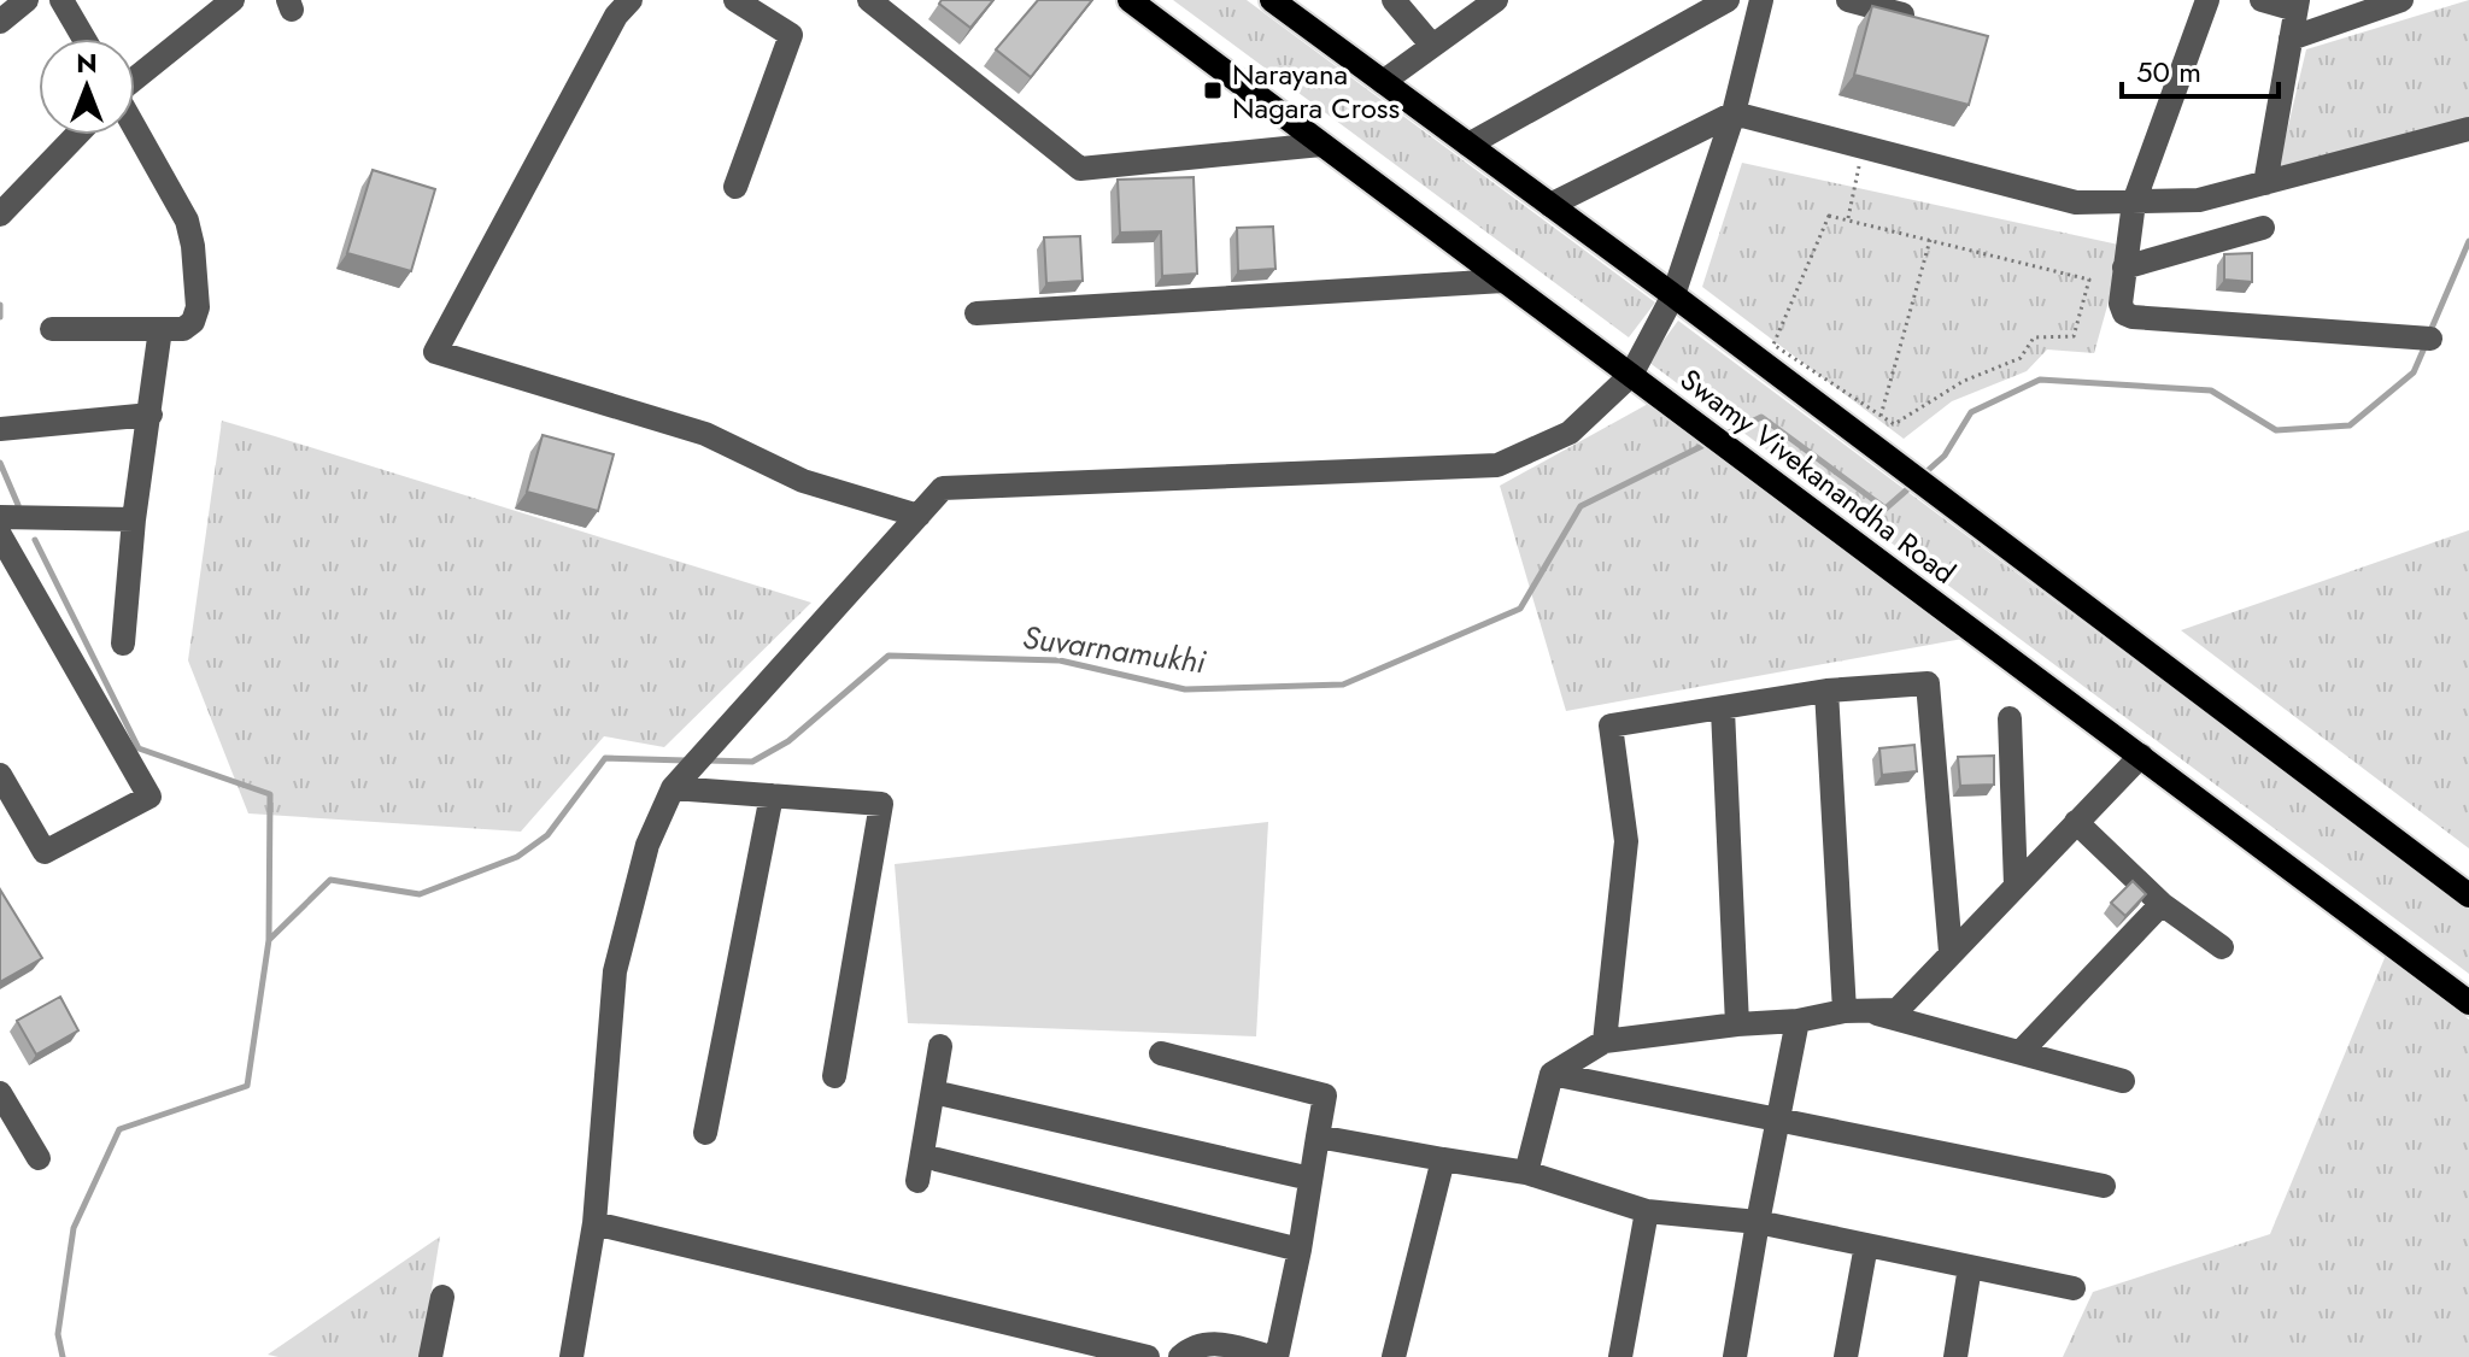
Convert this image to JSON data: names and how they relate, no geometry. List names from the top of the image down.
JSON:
{
  "streets": {
    "main road": ["Swamy Vivekanandha Road"]
  },
  "water": ["Suvarnamukhi"],
  "places": {
    "transit": ["Narayana Nagara Cross"]
  },
  "scale_bar": "50 m",
  "north": "top"
}
